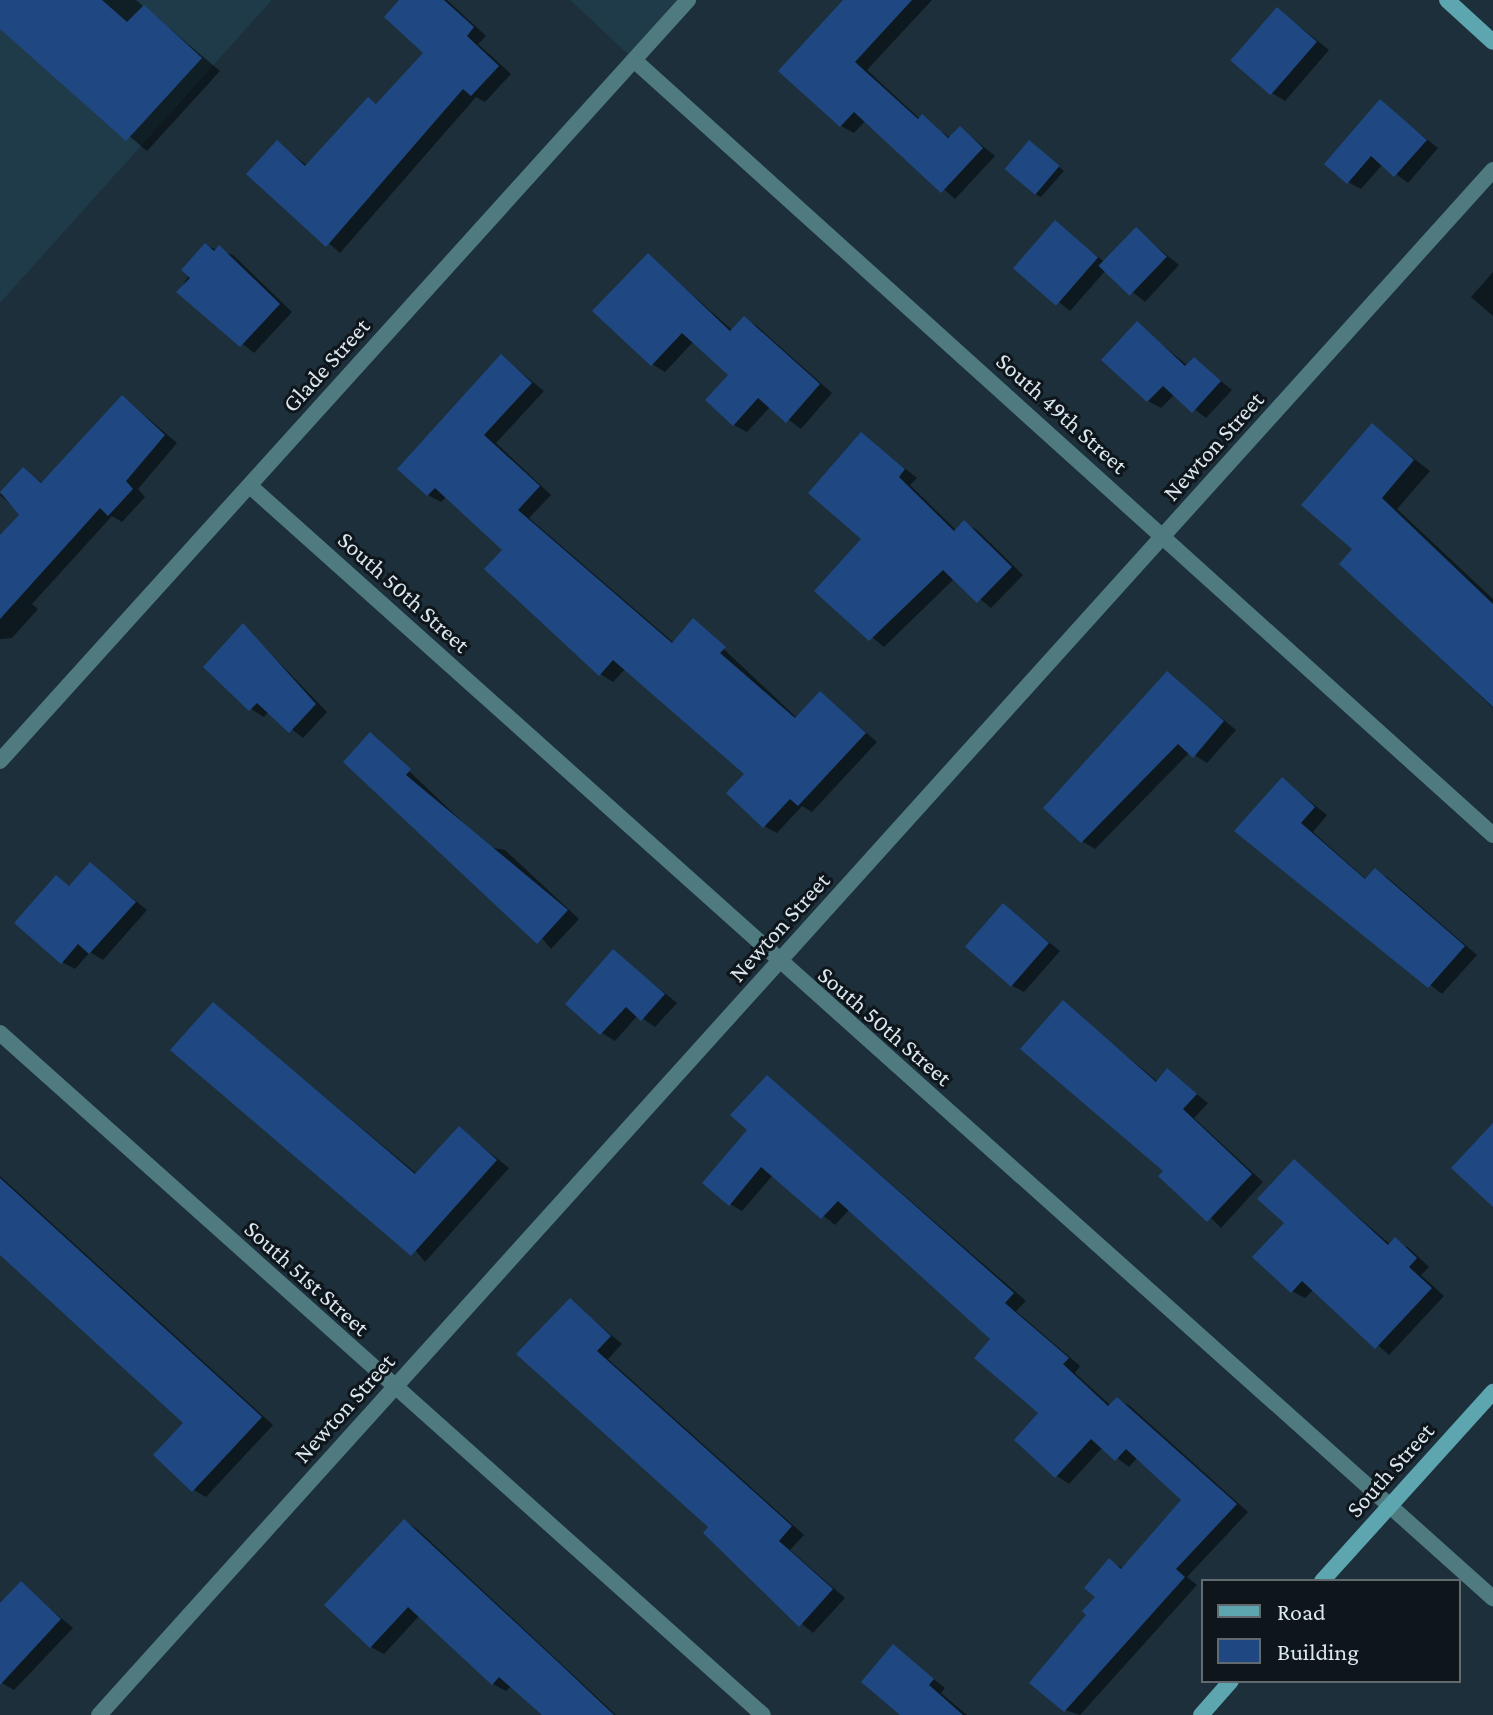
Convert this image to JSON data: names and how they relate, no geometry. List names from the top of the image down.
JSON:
{
  "streets": {
    "main road": ["South Street"],
    "street": [
      "Glade Street",
      "South 49th Street",
      "Newton Street",
      "South 50th Street",
      "South 51st Street"
    ]
  },
  "crossings": [
    ["Glade Street", "South 49th Street"],
    ["Glade Street", "South 50th Street"],
    ["South 49th Street", "Newton Street"],
    ["Newton Street", "South 50th Street"],
    ["Newton Street", "South 51st Street"],
    ["South 50th Street", "South Street"]
  ],
  "legend": ["Road", "Building"]
}
